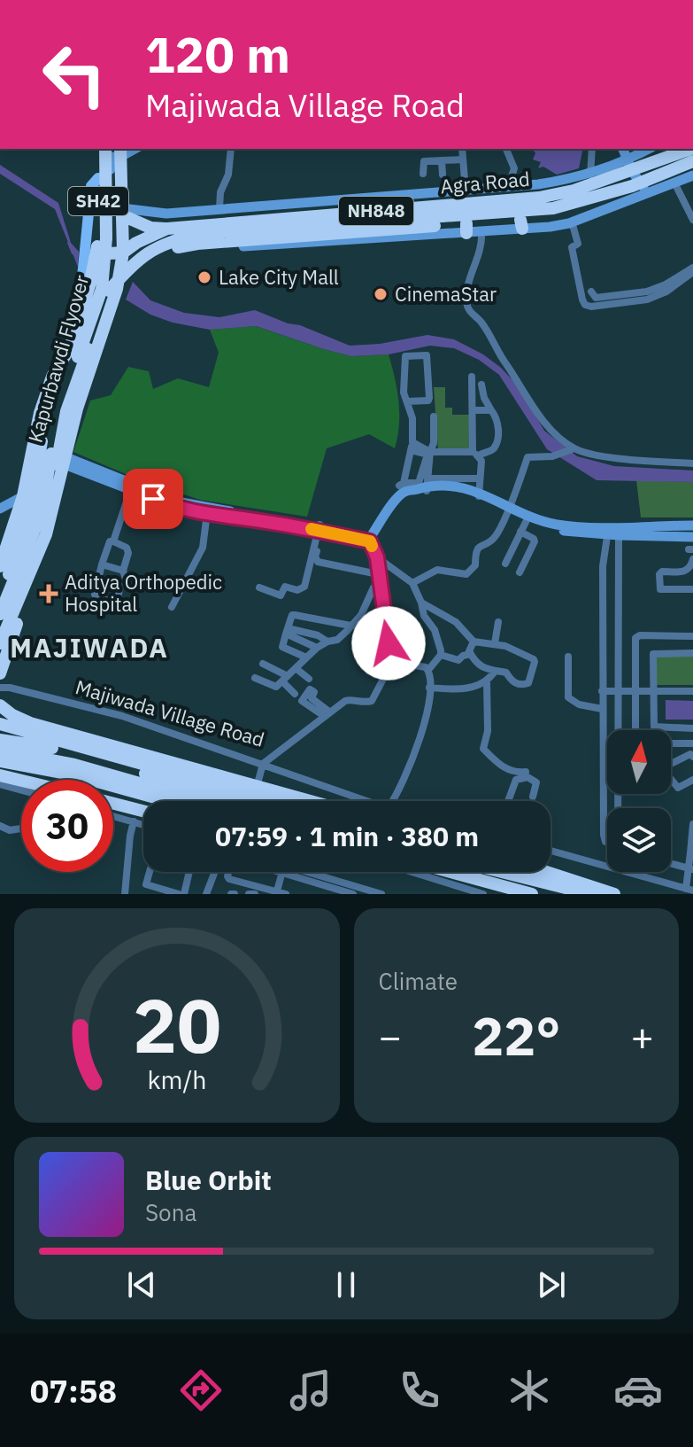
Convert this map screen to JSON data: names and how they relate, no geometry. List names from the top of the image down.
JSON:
{
  "streets": {
    "highway": [
      "Agra Road",
      "SH42",
      "NH848",
      "Kapurbawdi Flyover"
    ],
    "street": ["Majiwada Village Road"]
  },
  "crossings": [
    ["Agra Road", "SH42"],
    ["Agra Road", "NH848"],
    ["Agra Road", "Kapurbawdi Flyover"],
    ["SH42", "Kapurbawdi Flyover"]
  ],
  "districts": ["MAJIWADA"],
  "places": {
    "other": ["Lake City Mall", "CinemaStar"],
    "health": ["Aditya Orthopedic Hospital"]
  },
  "north": "top",
  "page": {
    "turn": ["120 m", "Majiwada Village Road"],
    "limit": "30",
    "trip": "07:59 · 1 min · 380 m",
    "tile": "Climate",
    "heat": ["−", "22°", "+"],
    "song": ["Blue Orbit", "Sona"],
    "tabs": "07:58",
    "gauge": ["20", "km/h"]
  }
}
